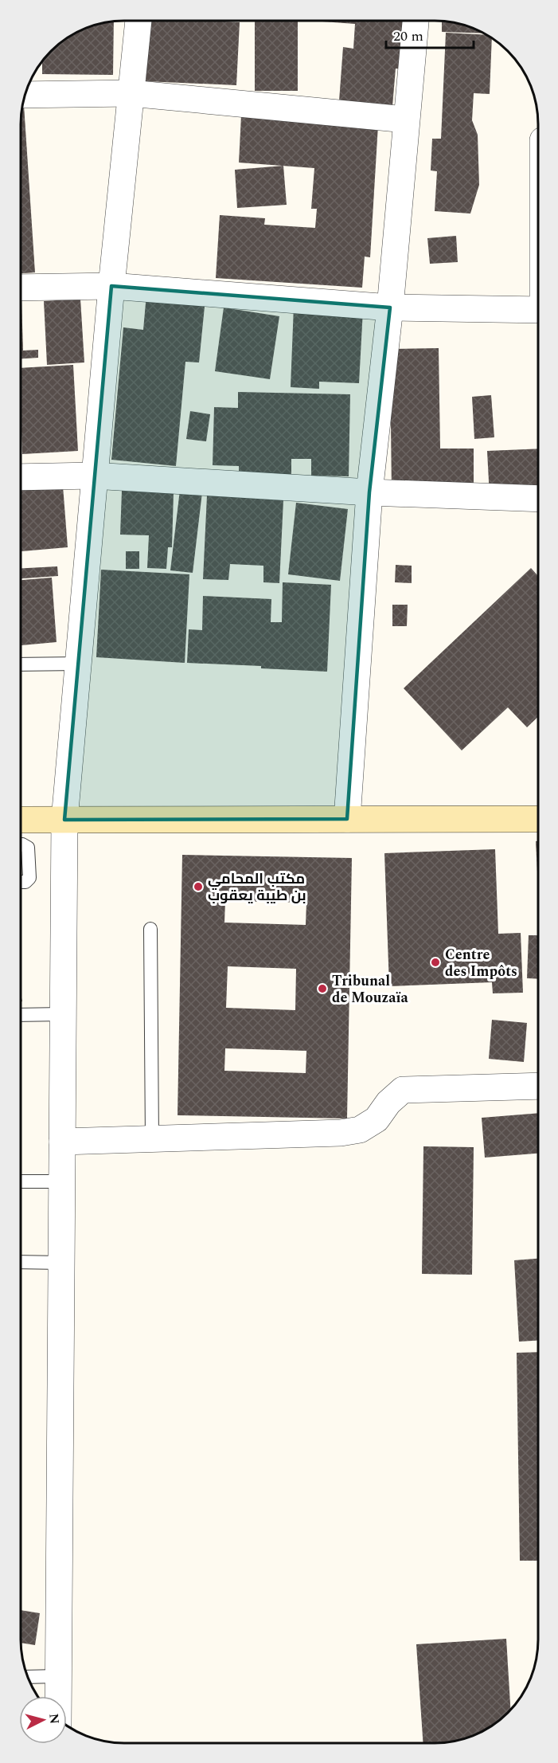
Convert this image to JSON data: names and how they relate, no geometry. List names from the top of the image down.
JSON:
{
  "places": ["مكتب المحامي بن طيبة يعقوب", "Centre des Impôts", "Tribunal de Mouzaïa"],
  "scale_bar": "20 m",
  "north": "right"
}
